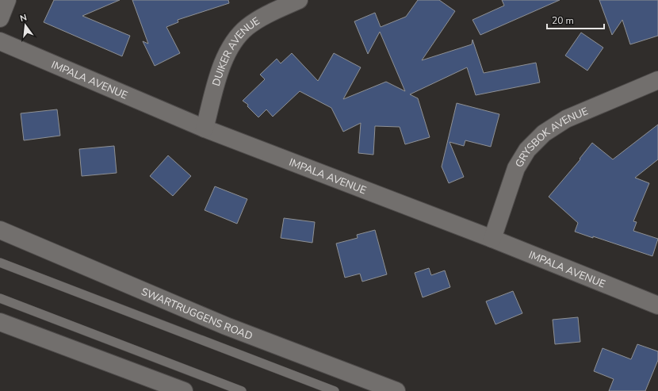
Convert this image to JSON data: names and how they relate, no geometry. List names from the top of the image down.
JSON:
{
  "streets": {
    "street": [
      "DUIKER AVENUE",
      "IMPALA AVENUE",
      "GRYSBOK AVENUE",
      "SWARTRUGGENS ROAD"
    ]
  },
  "crossings": [
    ["DUIKER AVENUE", "IMPALA AVENUE"],
    ["IMPALA AVENUE", "GRYSBOK AVENUE"]
  ],
  "scale_bar": "20 m",
  "north": "top"
}
